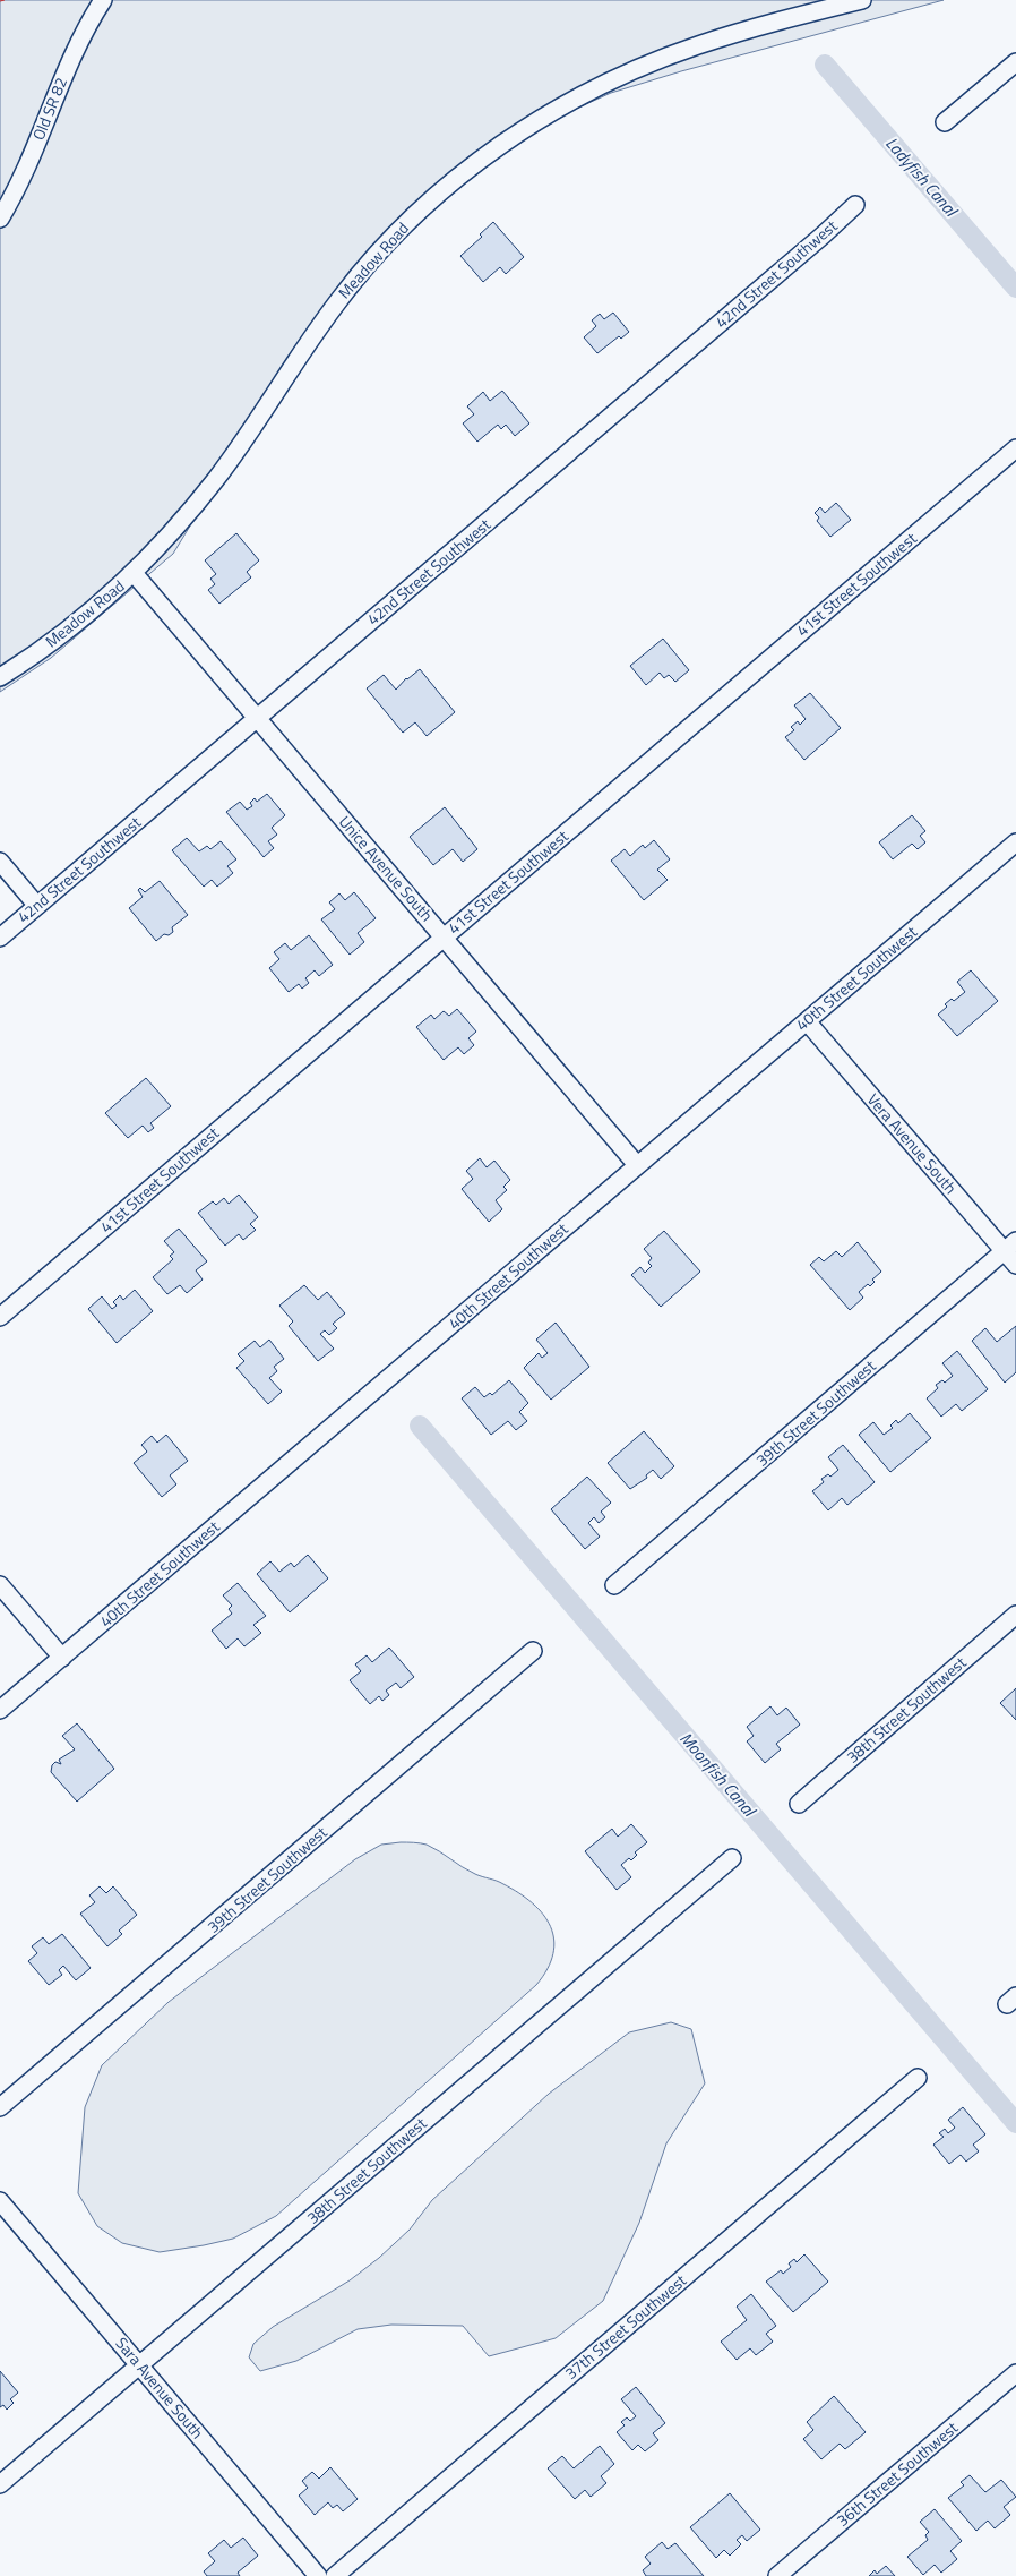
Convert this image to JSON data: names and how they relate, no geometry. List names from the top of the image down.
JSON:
{
  "streets": {
    "street": [
      "Old SR 82",
      "Meadow Road",
      "42nd Street Southwest",
      "41st Street Southwest",
      "Unice Avenue South",
      "40th Street Southwest",
      "Vera Avenue South",
      "39th Street Southwest",
      "38th Street Southwest",
      "37th Street Southwest",
      "Sara Avenue South",
      "36th Street Southwest"
    ]
  },
  "crossings": [
    ["Meadow Road", "Unice Avenue South"],
    ["42nd Street Southwest", "Unice Avenue South"],
    ["41st Street Southwest", "Unice Avenue South"],
    ["Unice Avenue South", "40th Street Southwest"],
    ["40th Street Southwest", "Vera Avenue South"],
    ["Vera Avenue South", "39th Street Southwest"],
    ["38th Street Southwest", "Sara Avenue South"]
  ],
  "water": ["Ladyfish Canal", "Moonfish Canal"]
}
